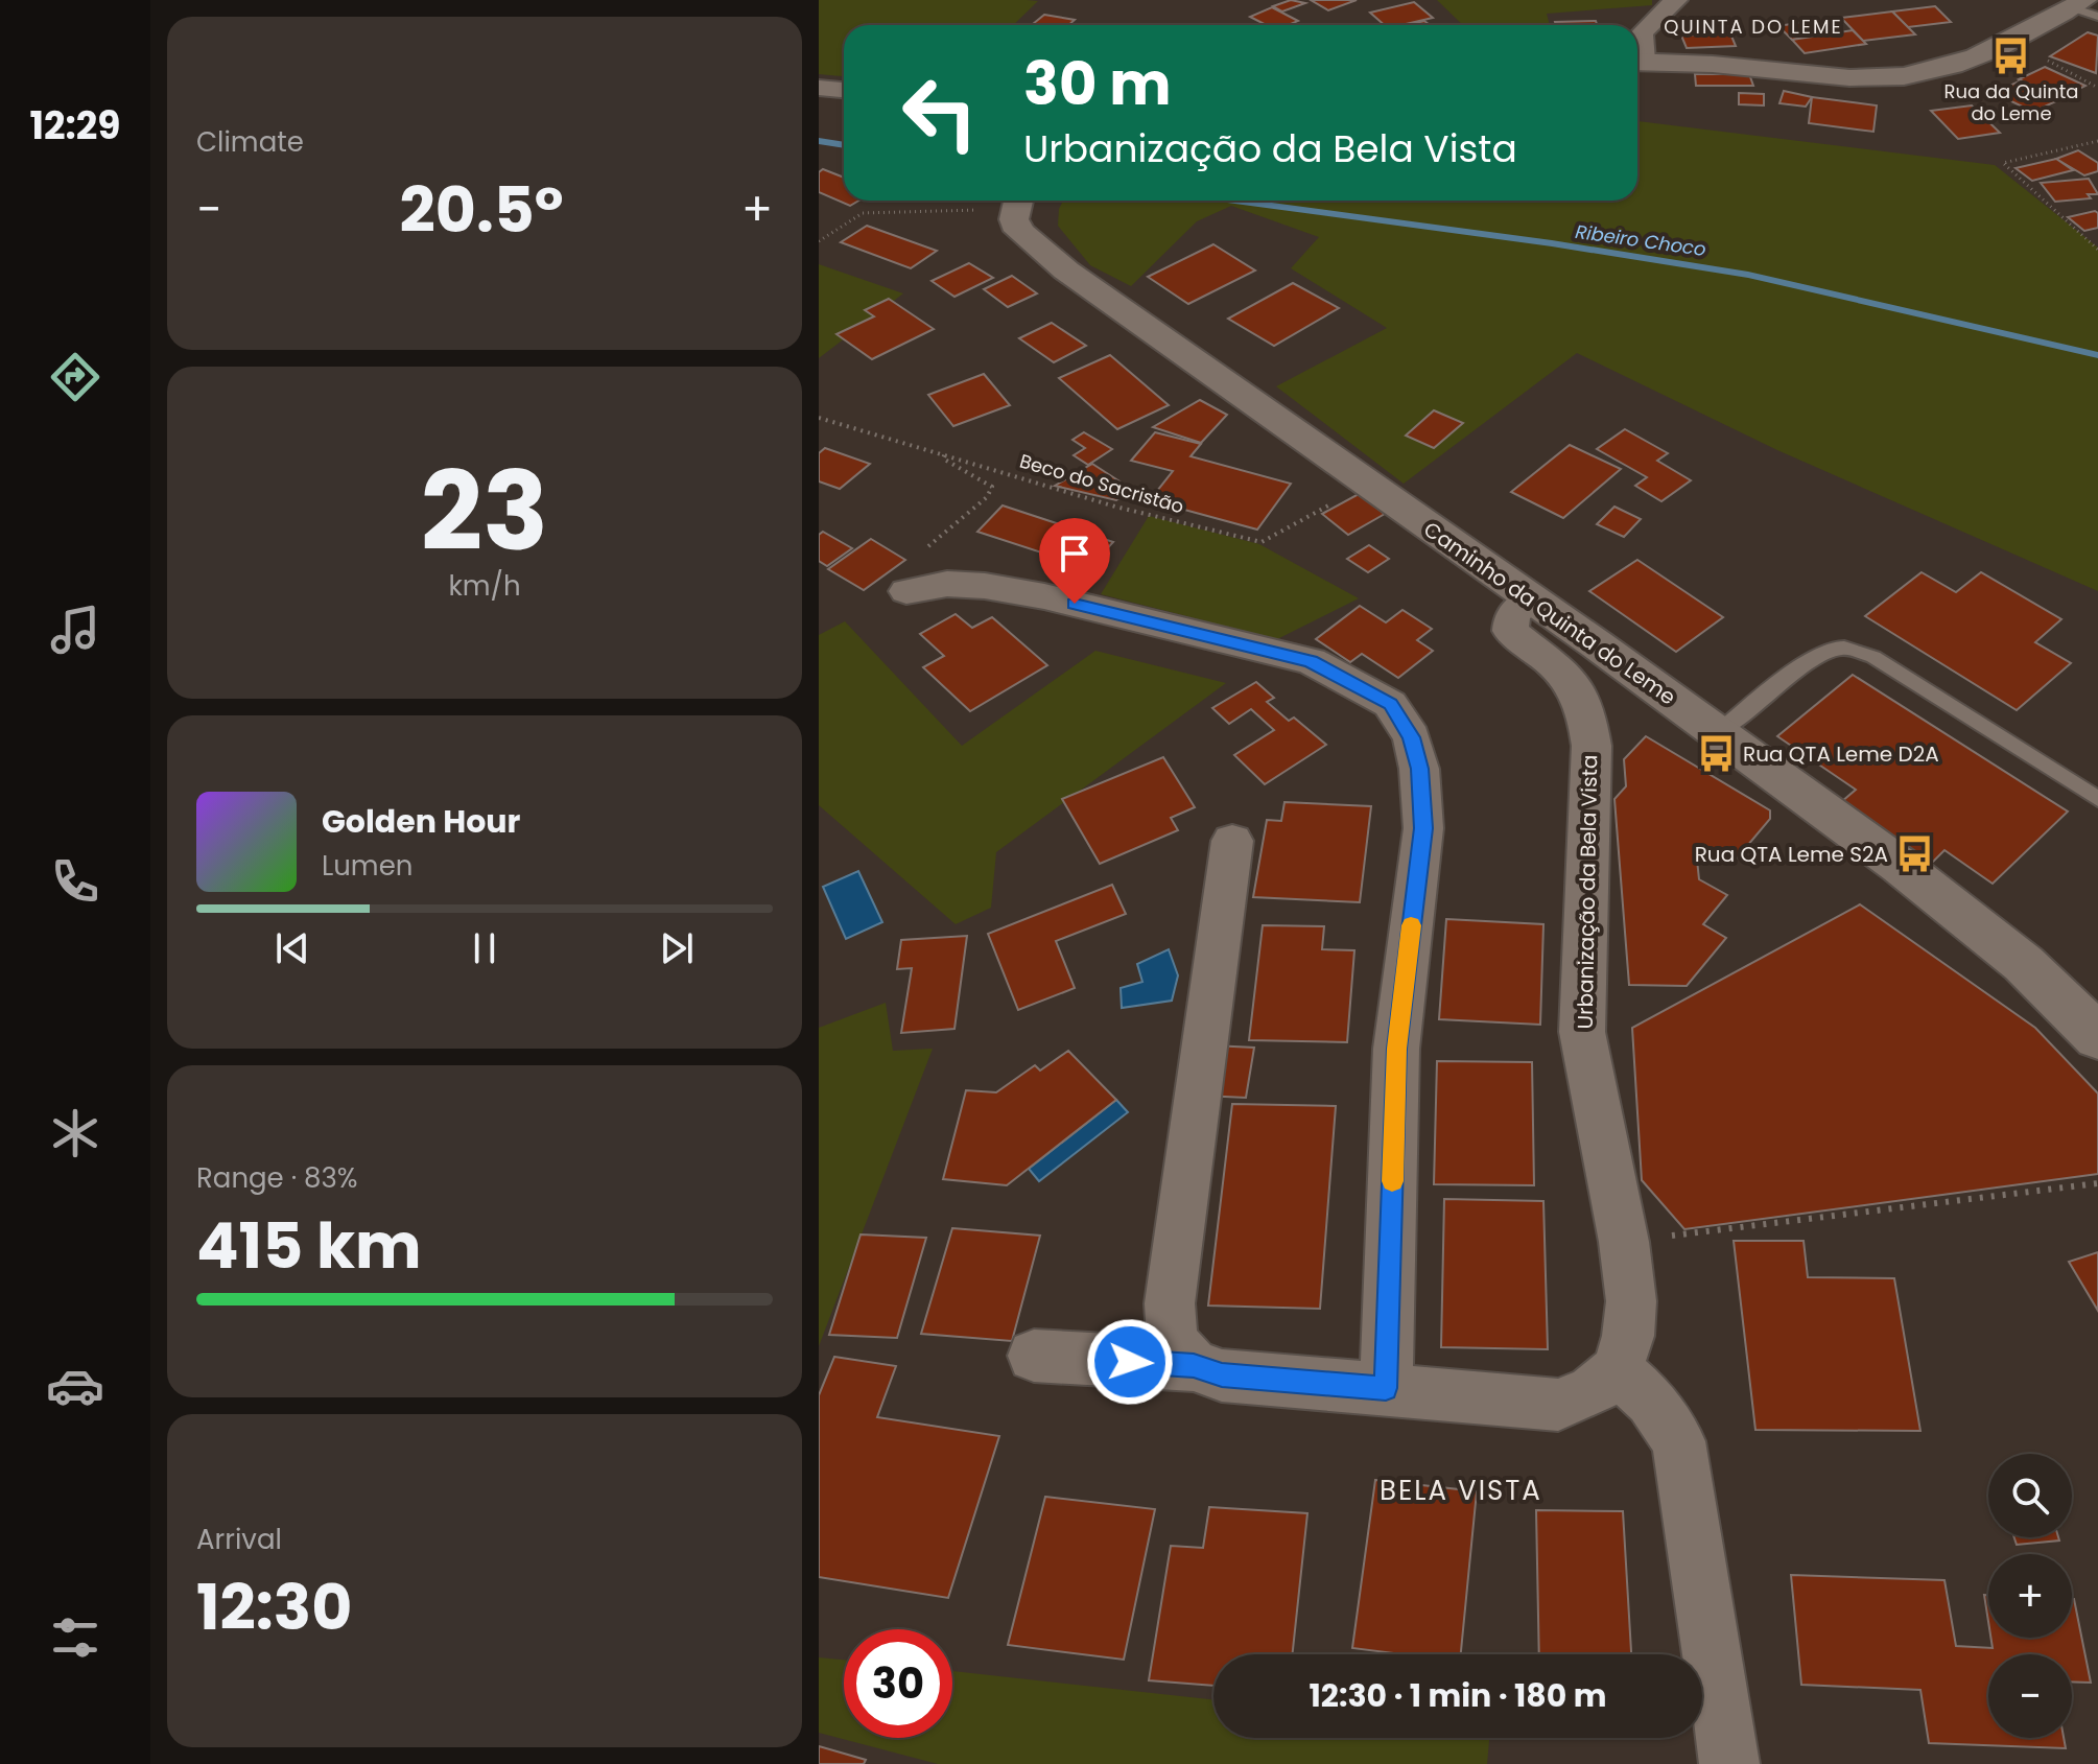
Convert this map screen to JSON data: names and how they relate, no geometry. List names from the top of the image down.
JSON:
{
  "streets": {
    "street": ["Caminho da Quinta do Leme", "Urbanização da Bela Vista"],
    "path": ["Beco do Sacristão"]
  },
  "crossings": [
    ["Beco do Sacristão", "Caminho da Quinta do Leme"],
    ["Caminho da Quinta do Leme", "Urbanização da Bela Vista"]
  ],
  "districts": ["QUINTA DO LEME", "BELA VISTA"],
  "water": ["Ribeiro Choco"],
  "places": {
    "bus stop": ["Rua da Quinta do Leme", "Rua QTA Leme D2A", "Rua QTA Leme S2A"]
  },
  "page": {
    "tabs": "12:29",
    "tile": [
      "Climate",
      ["23", "km/h"],
      ["Range · 83%", "415 km"],
      ["Arrival", "12:30"]
    ],
    "turn": ["30 m", "Urbanização da Bela Vista"],
    "heat": ["−", "20.5°", "+"],
    "song": ["Golden Hour", "Lumen"],
    "map_buttons": ["+", "−"],
    "limit": "30",
    "trip": "12:30 · 1 min · 180 m"
  }
}
